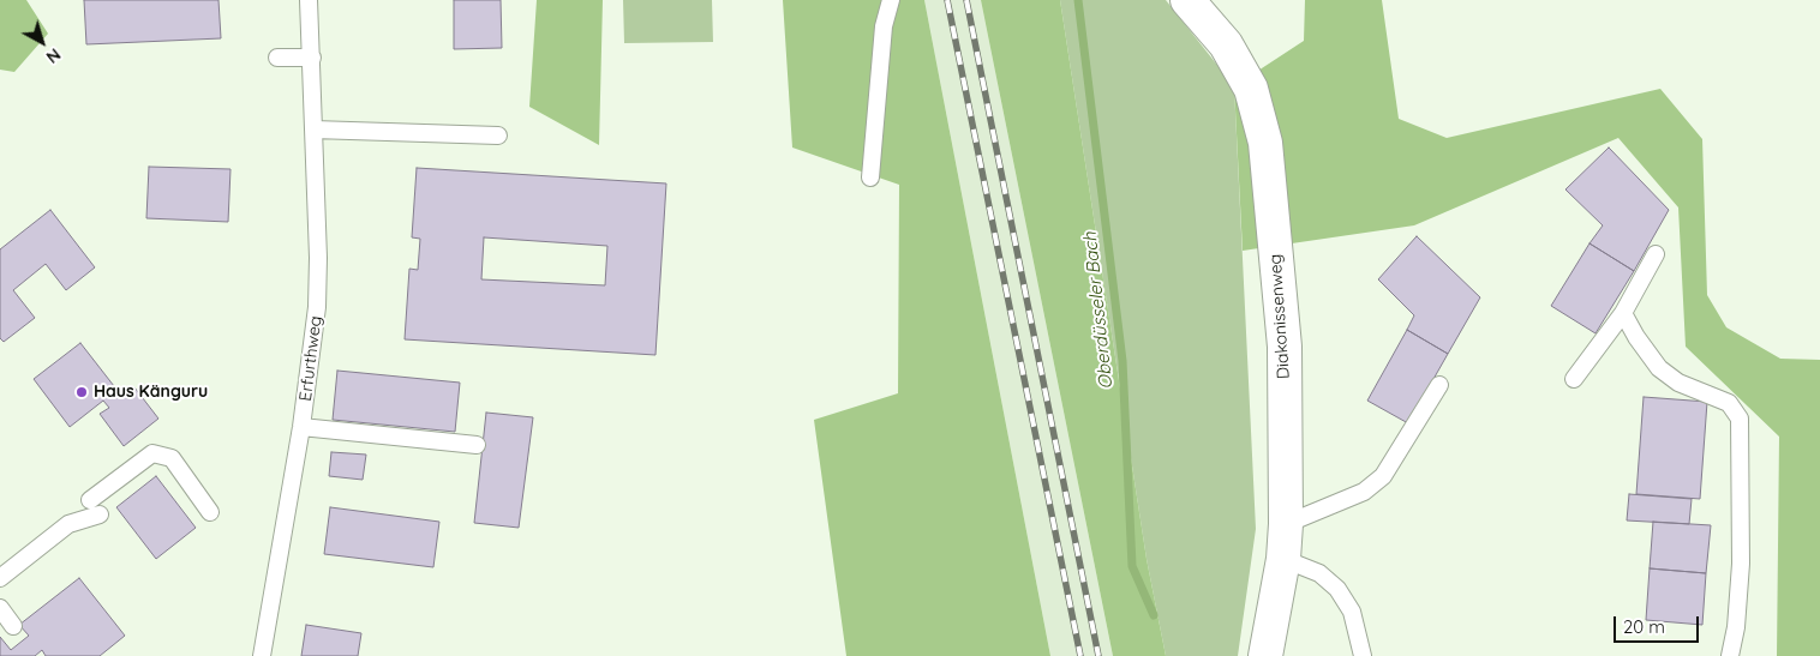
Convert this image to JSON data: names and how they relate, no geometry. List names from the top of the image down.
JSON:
{
  "streets": {
    "street": ["Diakonissenweg"],
    "lane": ["Erfurthweg"]
  },
  "water": ["Oberdüsseler Bach"],
  "places": ["Haus Känguru"],
  "scale_bar": "20 m",
  "north": "bottom right"
}
